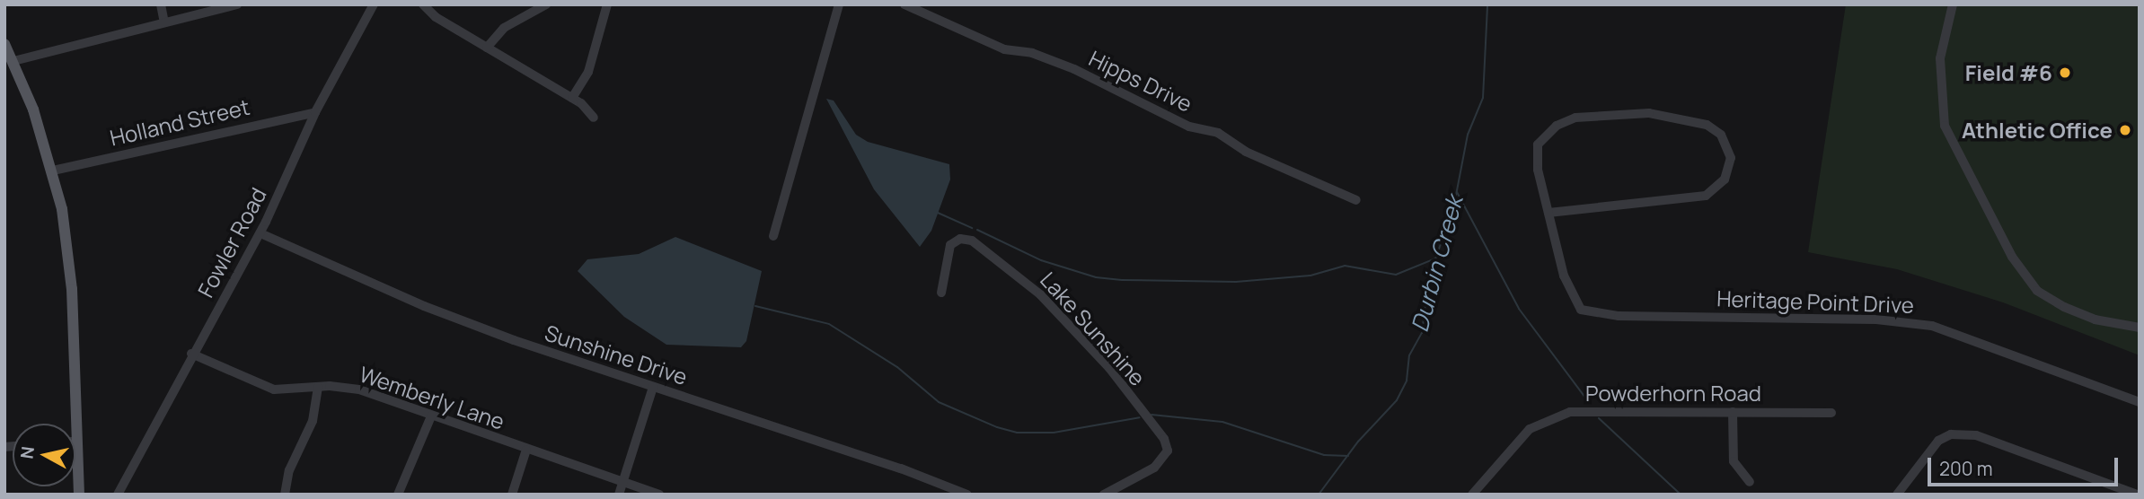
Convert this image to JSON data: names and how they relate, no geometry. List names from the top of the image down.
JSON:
{
  "streets": {
    "street": [
      "Hipps Drive",
      "Holland Street",
      "Fowler Road",
      "Heritage Point Drive",
      "Lake Sunshine",
      "Sunshine Drive",
      "Powderhorn Road",
      "Wemberly Lane"
    ]
  },
  "crossings": [
    ["Holland Street", "Fowler Road"],
    ["Fowler Road", "Sunshine Drive"],
    ["Fowler Road", "Wemberly Lane"]
  ],
  "water": ["Durbin Creek"],
  "places": ["Field #6", "Athletic Office"],
  "scale_bar": "200 m",
  "north": "left"
}
